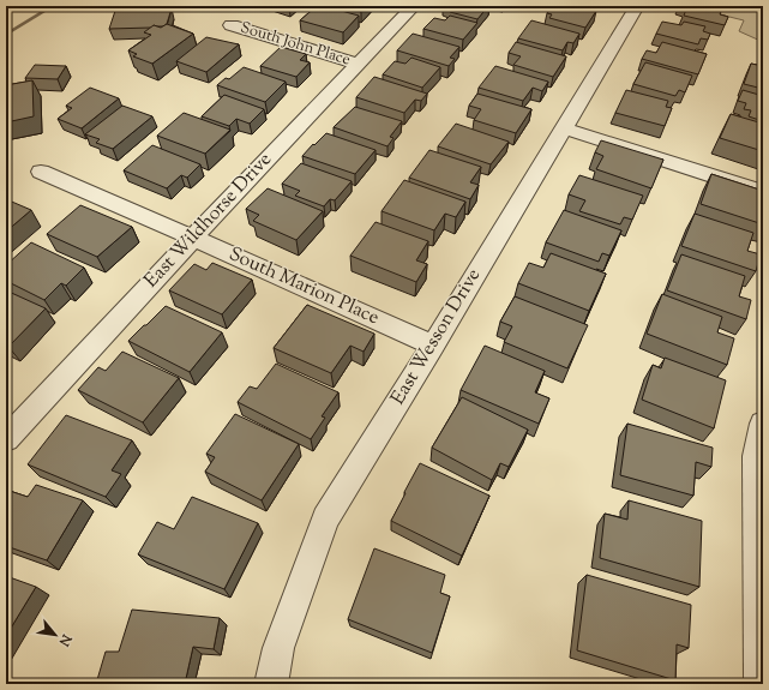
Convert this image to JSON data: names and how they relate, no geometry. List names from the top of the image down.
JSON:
{
  "streets": {
    "street": [
      "South John Place",
      "East Wildhorse Drive",
      "South Marion Place",
      "East Wesson Drive"
    ]
  },
  "crossings": [
    ["South John Place", "East Wildhorse Drive"],
    ["East Wildhorse Drive", "South Marion Place"],
    ["South Marion Place", "East Wesson Drive"]
  ],
  "north": "bottom right"
}
